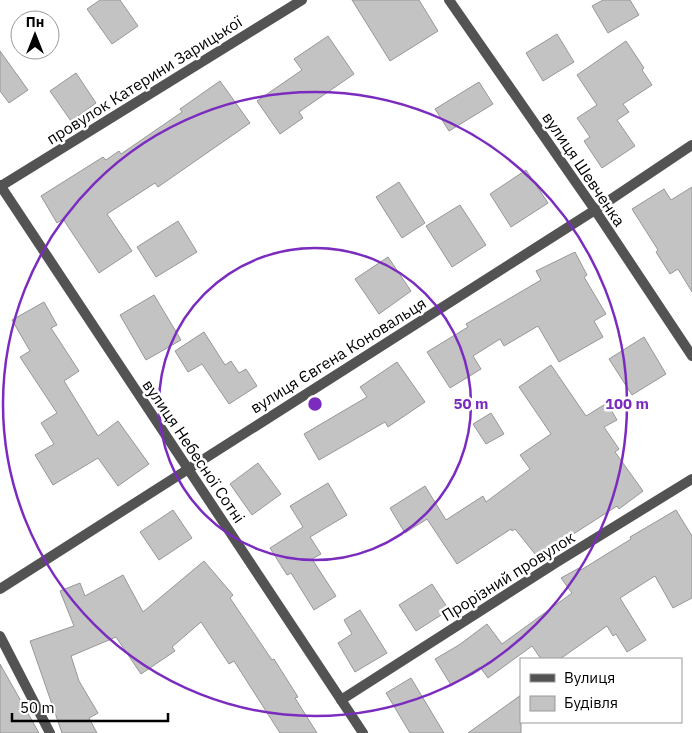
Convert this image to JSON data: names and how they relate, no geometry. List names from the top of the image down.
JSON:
{
  "streets": {
    "street": [
      "провулок Катерини Зарицької",
      "вулиця Шевченка",
      "вулиця Євгена Коновальця",
      "вулиця Небесної Сотні",
      "Прорізний провулок"
    ]
  },
  "crossings": [
    ["провулок Катерини Зарицької", "вулиця Небесної Сотні"],
    ["вулиця Шевченка", "вулиця Євгена Коновальця"],
    ["вулиця Євгена Коновальця", "вулиця Небесної Сотні"],
    ["вулиця Небесної Сотні", "Прорізний провулок"]
  ],
  "legend": ["Вулиця", "Будівля"],
  "scale_bar": "50 m",
  "north": "top",
  "rings": ["50 m", "100 m"]
}
